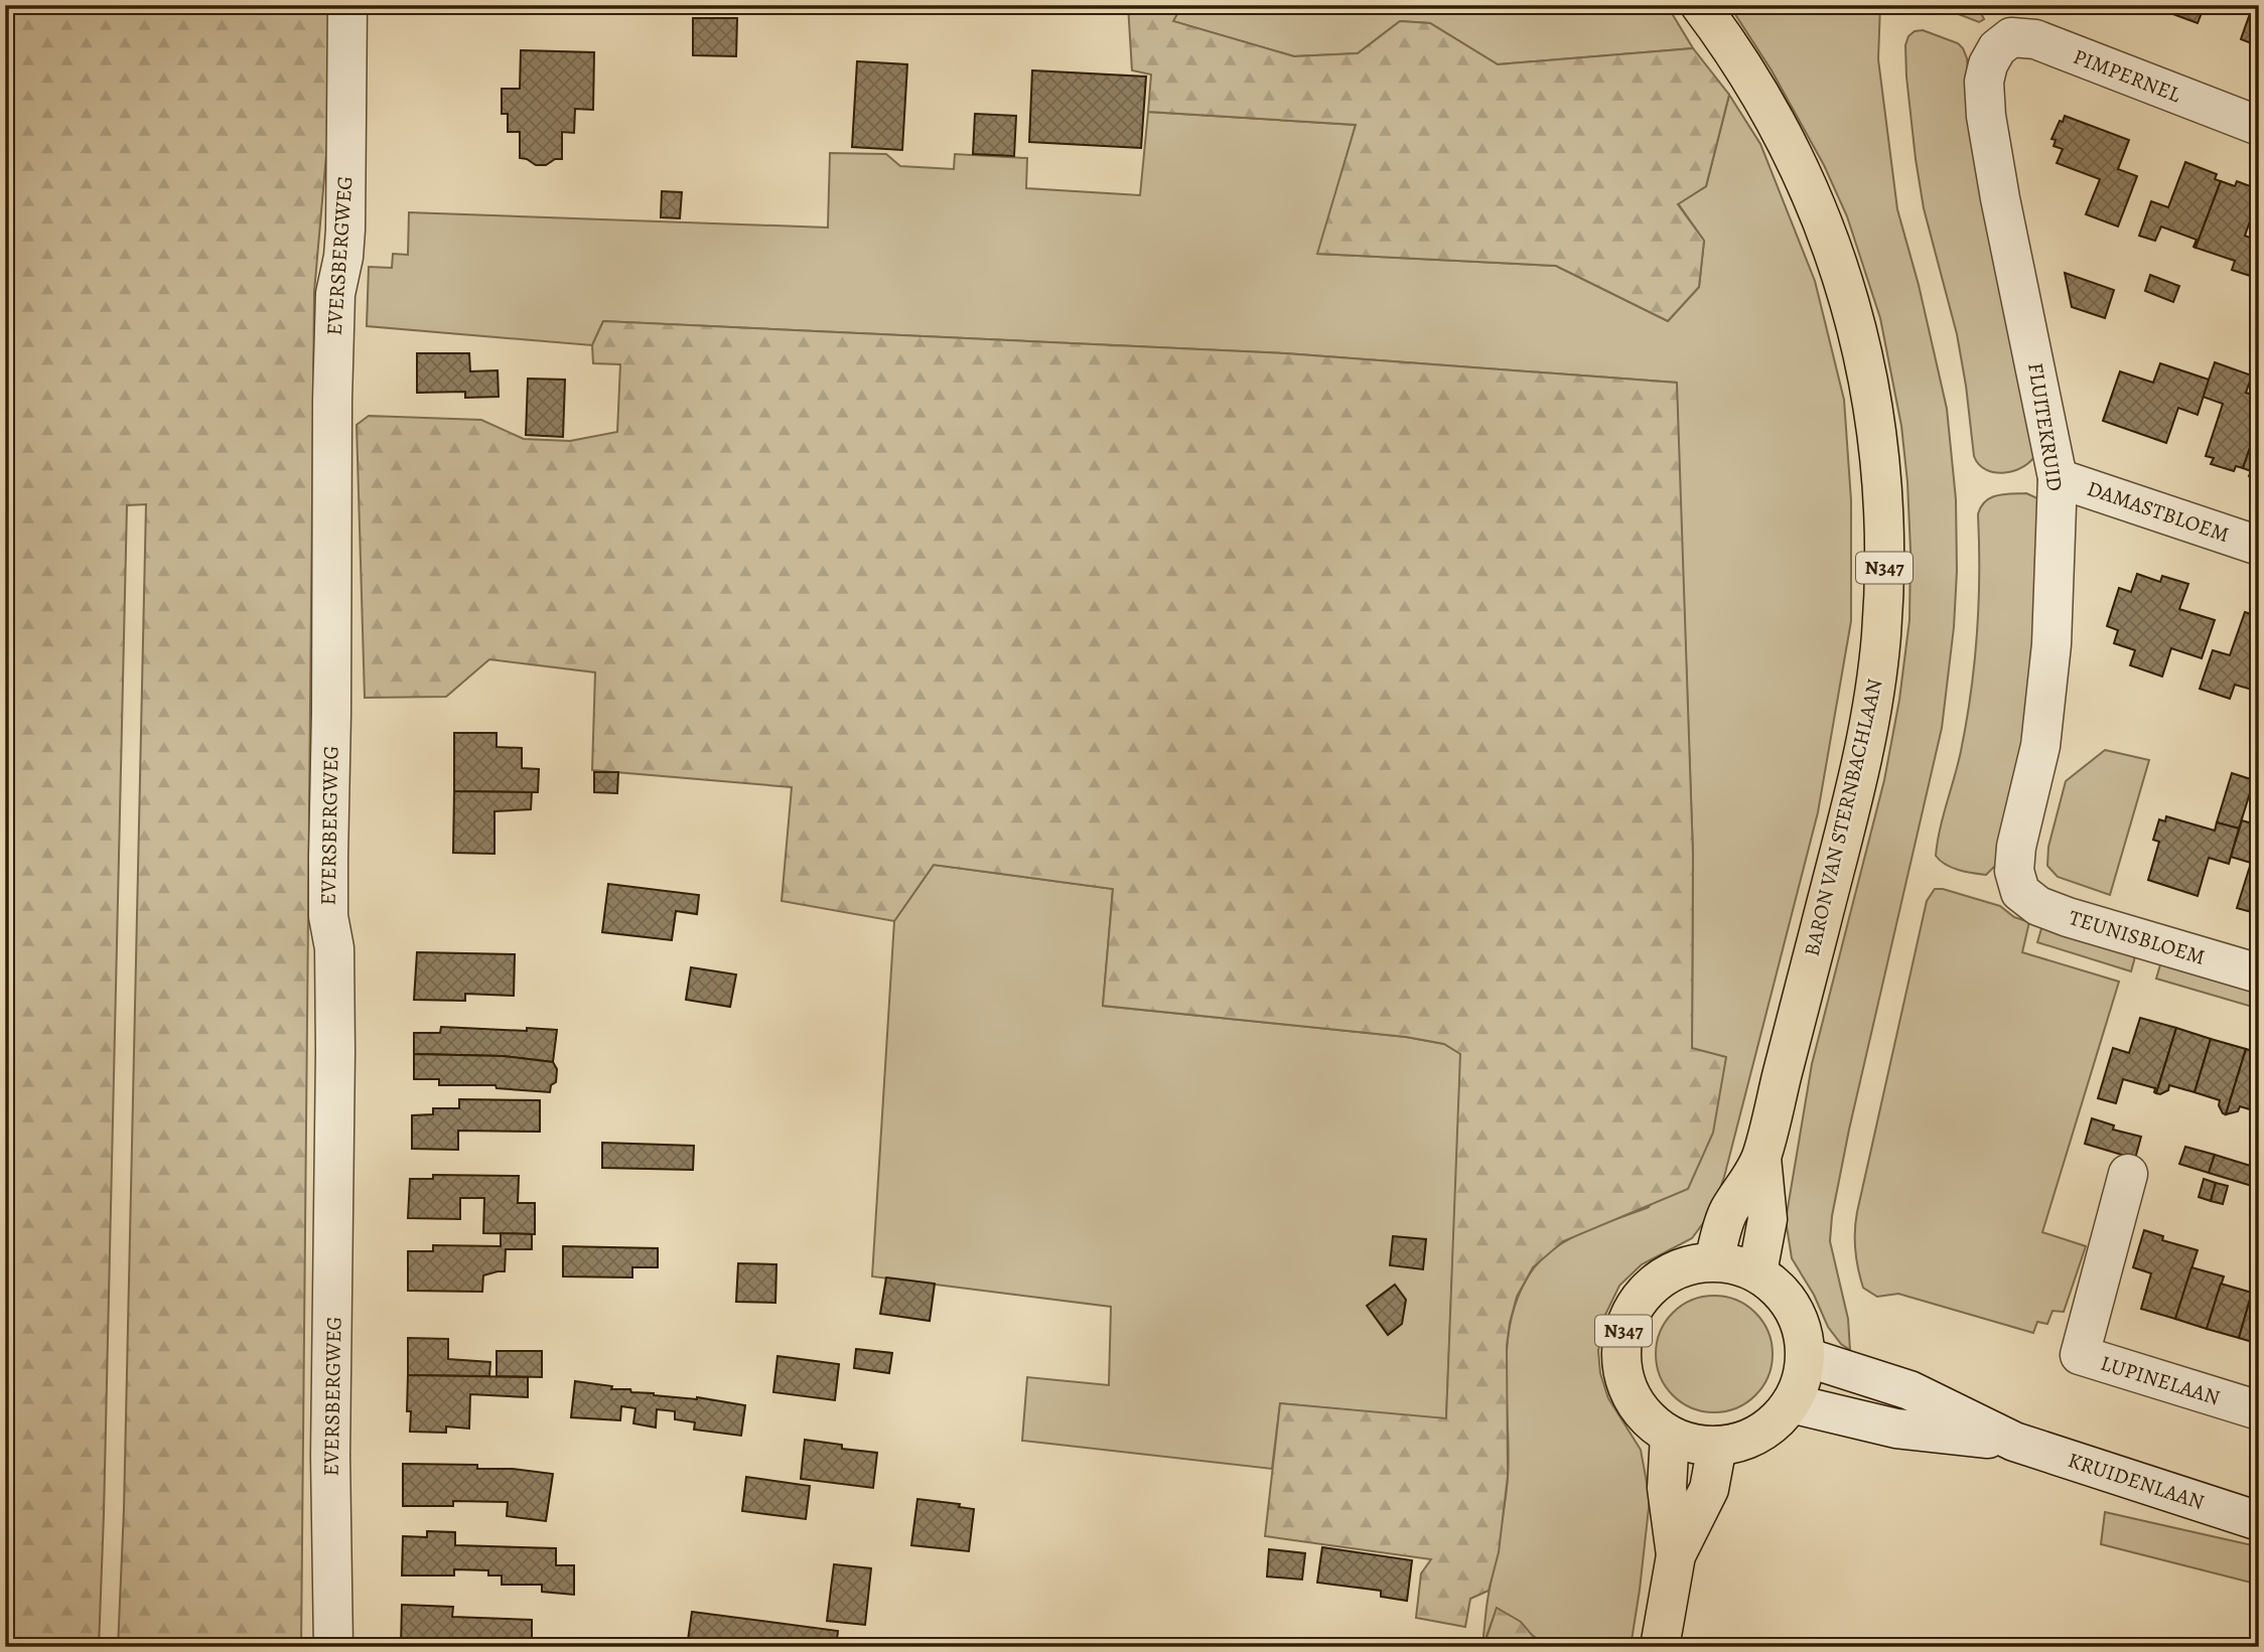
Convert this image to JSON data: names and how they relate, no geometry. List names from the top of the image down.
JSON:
{
  "streets": {
    "main road": ["N347", "BARON VAN STERNBACHLAAN"],
    "street": [
      "PIMPERNEL",
      "EVERSBERGWEG",
      "FLUITEKRUID",
      "DAMASTBLOEM",
      "TEUNISBLOEM",
      "LUPINELAAN",
      "KRUIDENLAAN"
    ]
  },
  "crossings": [
    ["PIMPERNEL", "FLUITEKRUID"],
    ["FLUITEKRUID", "DAMASTBLOEM"],
    ["FLUITEKRUID", "TEUNISBLOEM"],
    ["N347", "BARON VAN STERNBACHLAAN"],
    ["N347", "KRUIDENLAAN"],
    ["BARON VAN STERNBACHLAAN", "KRUIDENLAAN"]
  ]
}
